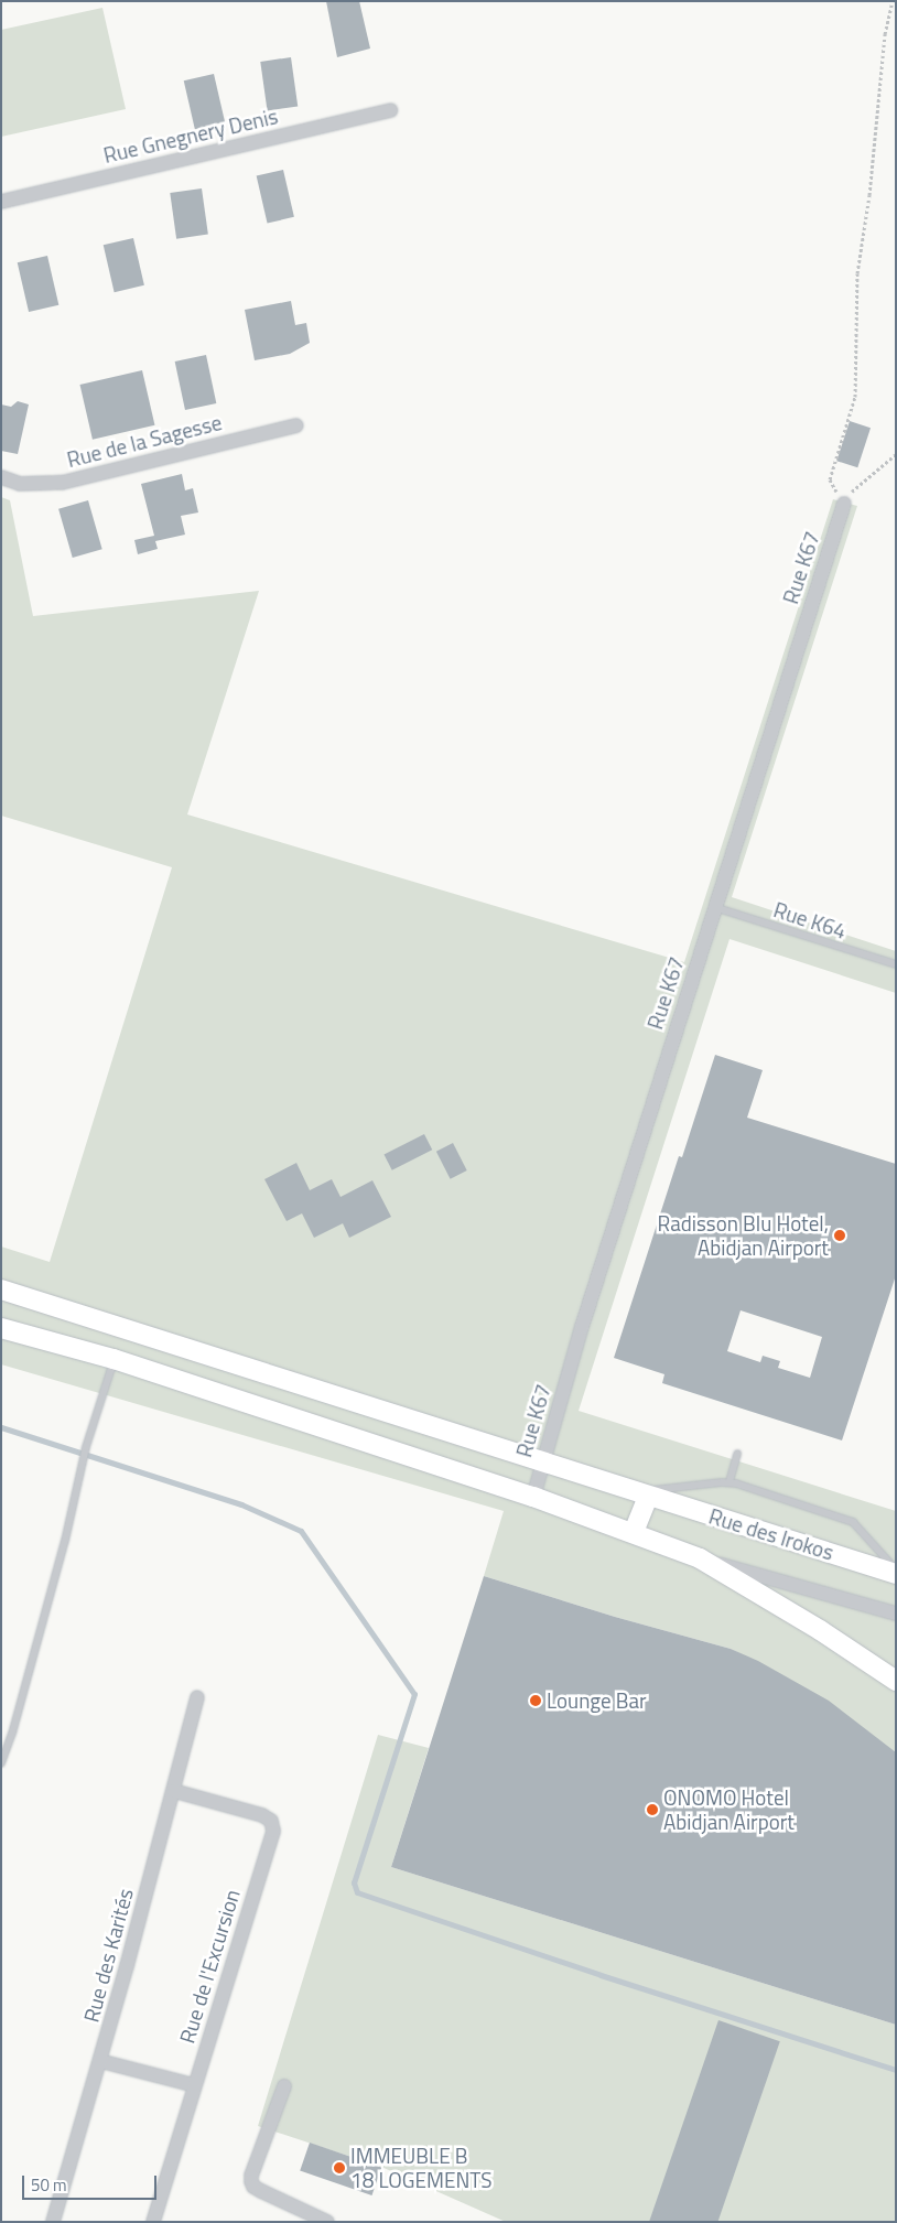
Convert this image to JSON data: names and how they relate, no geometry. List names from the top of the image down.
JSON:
{
  "streets": {
    "main road": ["Rue des Irokos"],
    "street": [
      "Rue Gnegnery Denis",
      "Rue de la Sagesse",
      "Rue K67",
      "Rue des Karités",
      "Rue de l'Excursion"
    ],
    "lane": ["Rue K64"]
  },
  "crossings": [
    ["Rue K67", "Rue K64"],
    ["Rue K67", "Rue des Irokos"],
    ["Rue des Karités", "Rue de l'Excursion"]
  ],
  "places": [
    "Radisson Blu Hotel, Abidjan Airport",
    "Lounge Bar",
    "ONOMO Hotel Abidjan Airport",
    "IMMEUBLE B 18 LOGEMENTS"
  ],
  "scale_bar": "50 m"
}
